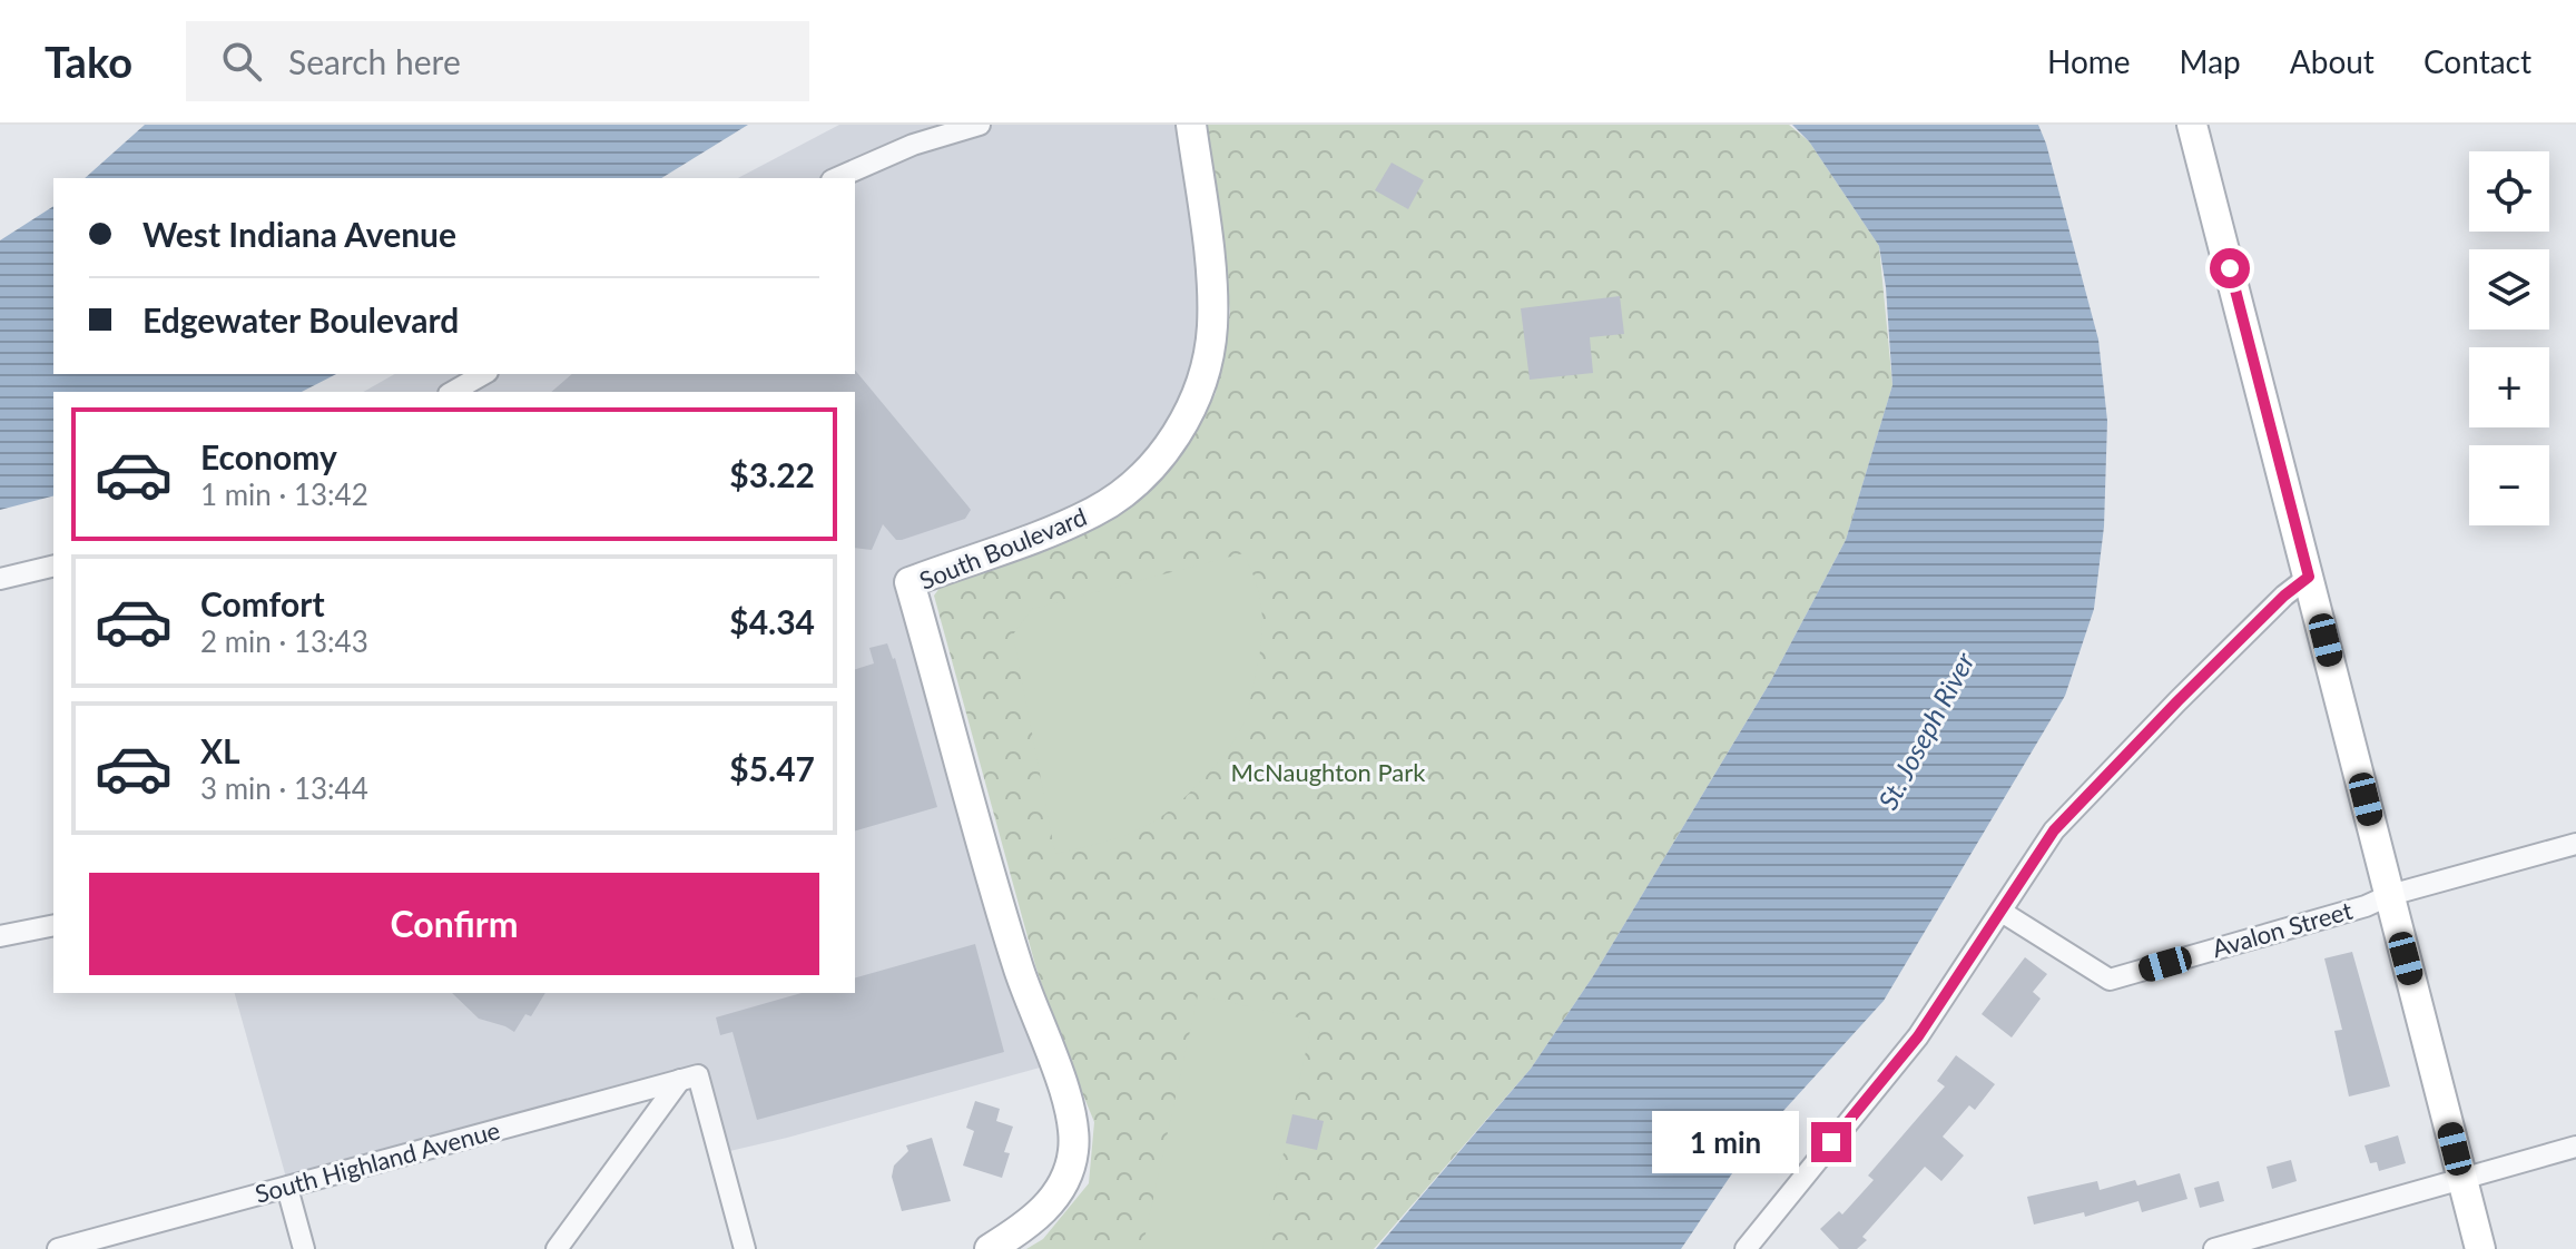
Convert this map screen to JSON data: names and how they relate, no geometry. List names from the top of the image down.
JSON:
{
  "streets": {
    "street": ["South Boulevard", "Avalon Street", "South Highland Avenue"]
  },
  "water": ["St. Joseph River"],
  "parks": ["McNaughton Park"],
  "page": {
    "header": "Tako",
    "search": "Search here",
    "nav": [
      "Home",
      "Map",
      "About",
      "Contact"
    ],
    "map_buttons": ["+", "−"],
    "banner": ["West Indiana Avenue", "Edgewater Boulevard"],
    "list": [
      {
        "name": "Economy",
        "note": "1 min · 13:42",
        "value": "$3.22"
      },
      {
        "name": "Comfort",
        "note": "2 min · 13:43",
        "value": "$4.34"
      },
      {
        "name": "XL",
        "note": "3 min · 13:44",
        "value": "$5.47"
      }
    ],
    "buttons": "Confirm",
    "bubble": "1 min"
  }
}
